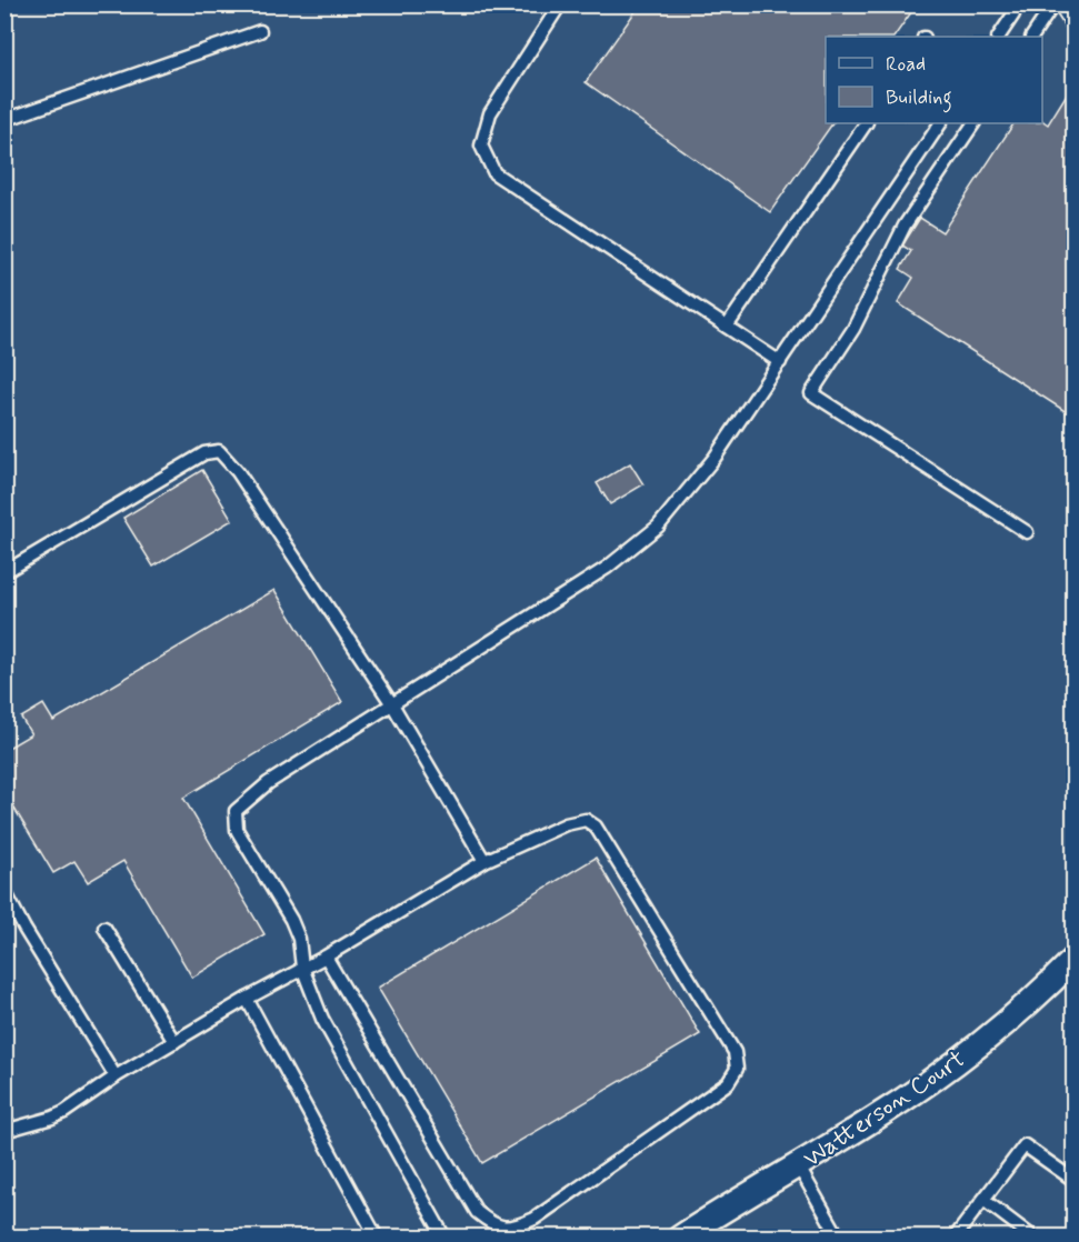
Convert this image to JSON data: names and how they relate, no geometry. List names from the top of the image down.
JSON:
{
  "streets": {
    "street": ["Watterson Court"]
  },
  "legend": ["Road", "Building"]
}
